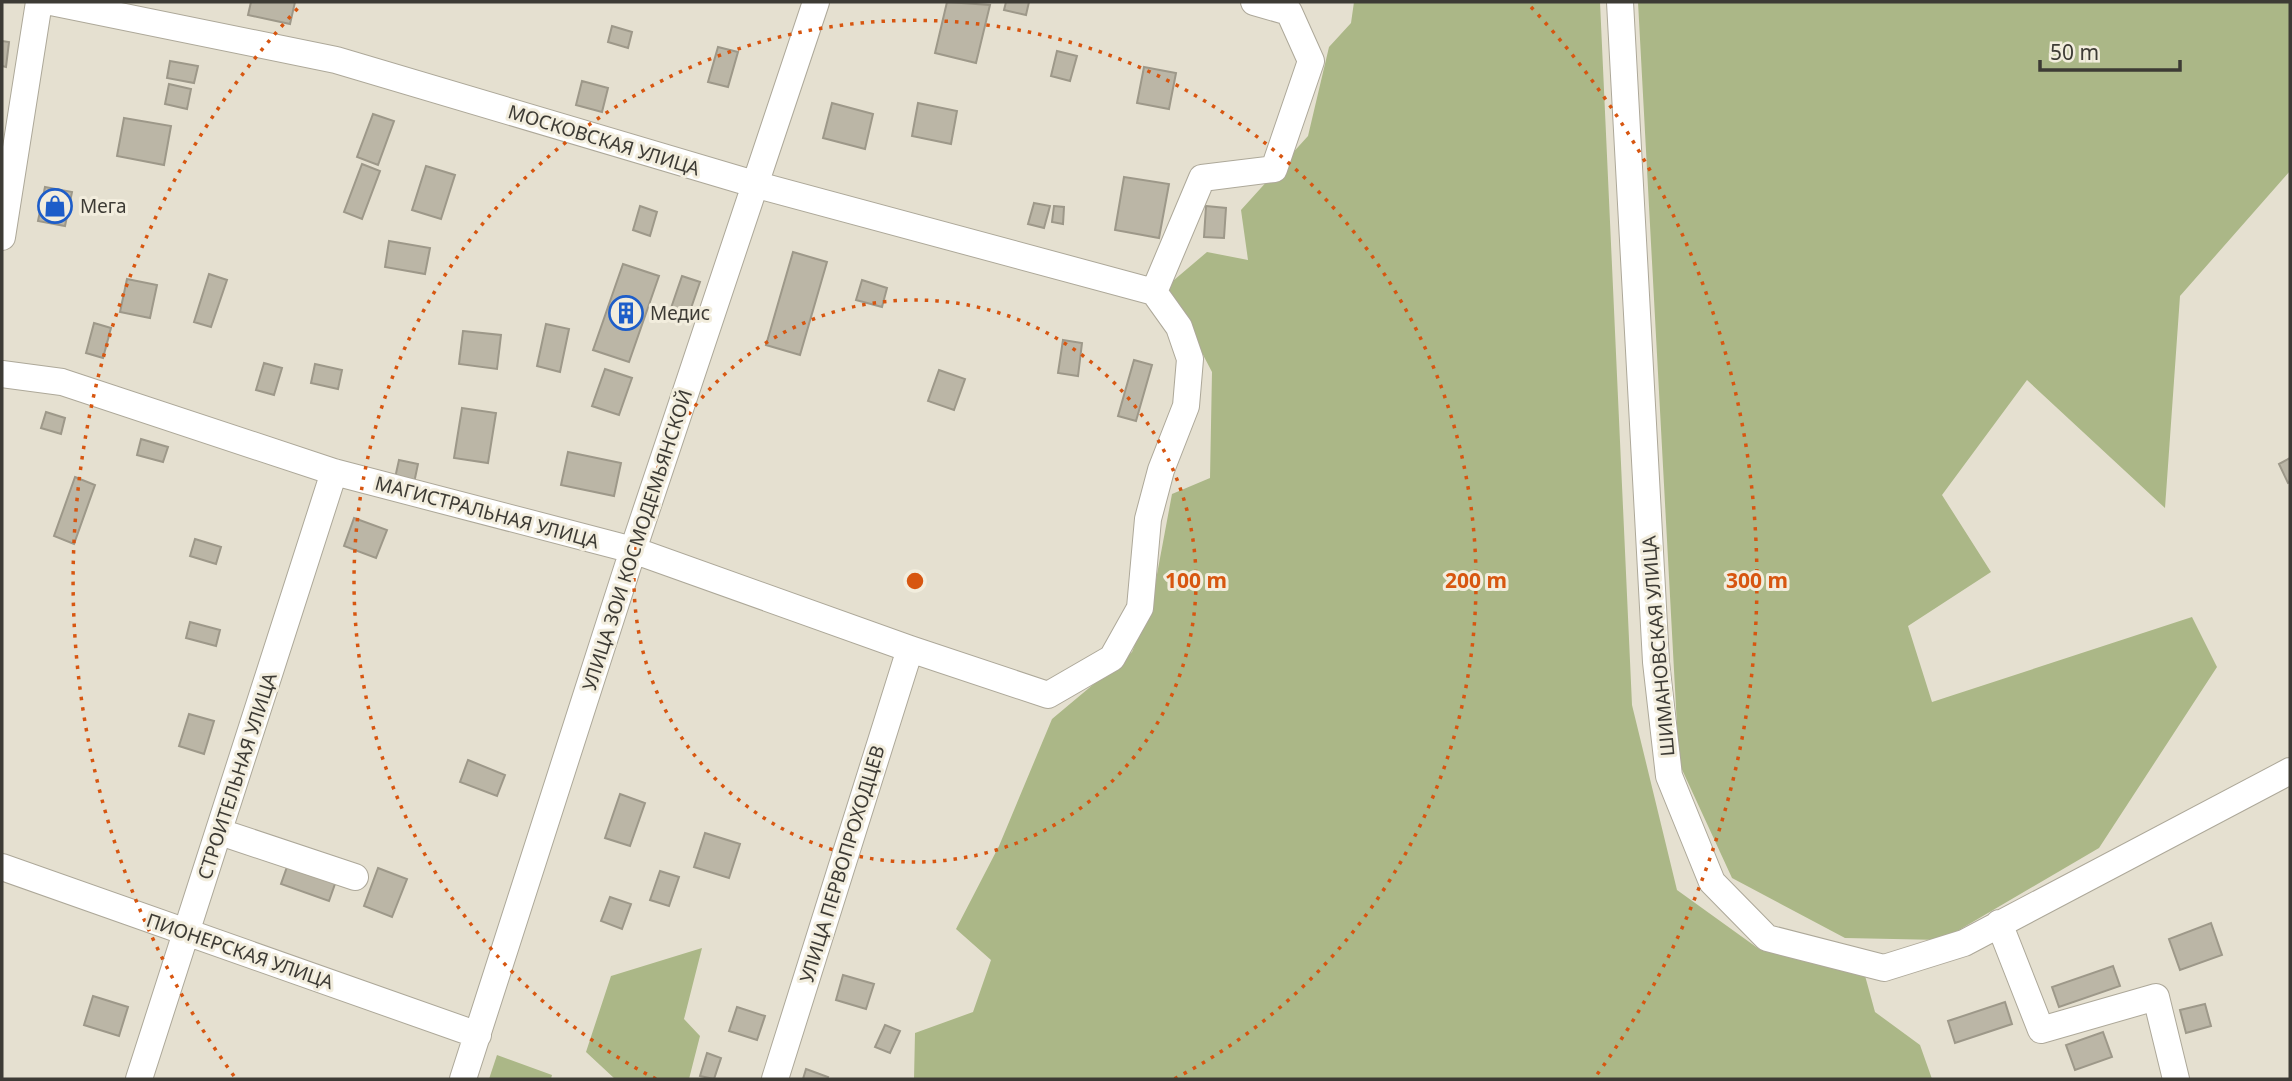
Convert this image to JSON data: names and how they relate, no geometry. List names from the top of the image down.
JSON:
{
  "streets": {
    "street": [
      "МОСКОВСКАЯ УЛИЦА",
      "МАГИСТРАЛЬНАЯ УЛИЦА",
      "УЛИЦА ЗОИ КОСМОДЕМЬЯНСКОЙ",
      "ШИМАНОВСКАЯ УЛИЦА",
      "СТРОИТЕЛЬНАЯ УЛИЦА",
      "УЛИЦА ПЕРВОПРОХОДЦЕВ",
      "ПИОНЕРСКАЯ УЛИЦА"
    ]
  },
  "crossings": [
    ["МОСКОВСКАЯ УЛИЦА", "МАГИСТРАЛЬНАЯ УЛИЦА"],
    ["МОСКОВСКАЯ УЛИЦА", "УЛИЦА ЗОИ КОСМОДЕМЬЯНСКОЙ"],
    ["МАГИСТРАЛЬНАЯ УЛИЦА", "УЛИЦА ЗОИ КОСМОДЕМЬЯНСКОЙ"],
    ["МАГИСТРАЛЬНАЯ УЛИЦА", "СТРОИТЕЛЬНАЯ УЛИЦА"],
    ["МАГИСТРАЛЬНАЯ УЛИЦА", "УЛИЦА ПЕРВОПРОХОДЦЕВ"],
    ["УЛИЦА ЗОИ КОСМОДЕМЬЯНСКОЙ", "ПИОНЕРСКАЯ УЛИЦА"],
    ["СТРОИТЕЛЬНАЯ УЛИЦА", "ПИОНЕРСКАЯ УЛИЦА"]
  ],
  "places": {
    "shop": ["Мега"],
    "building": ["Медис"]
  },
  "scale_bar": "50 m",
  "rings": ["100 m", "200 m", "300 m"]
}
